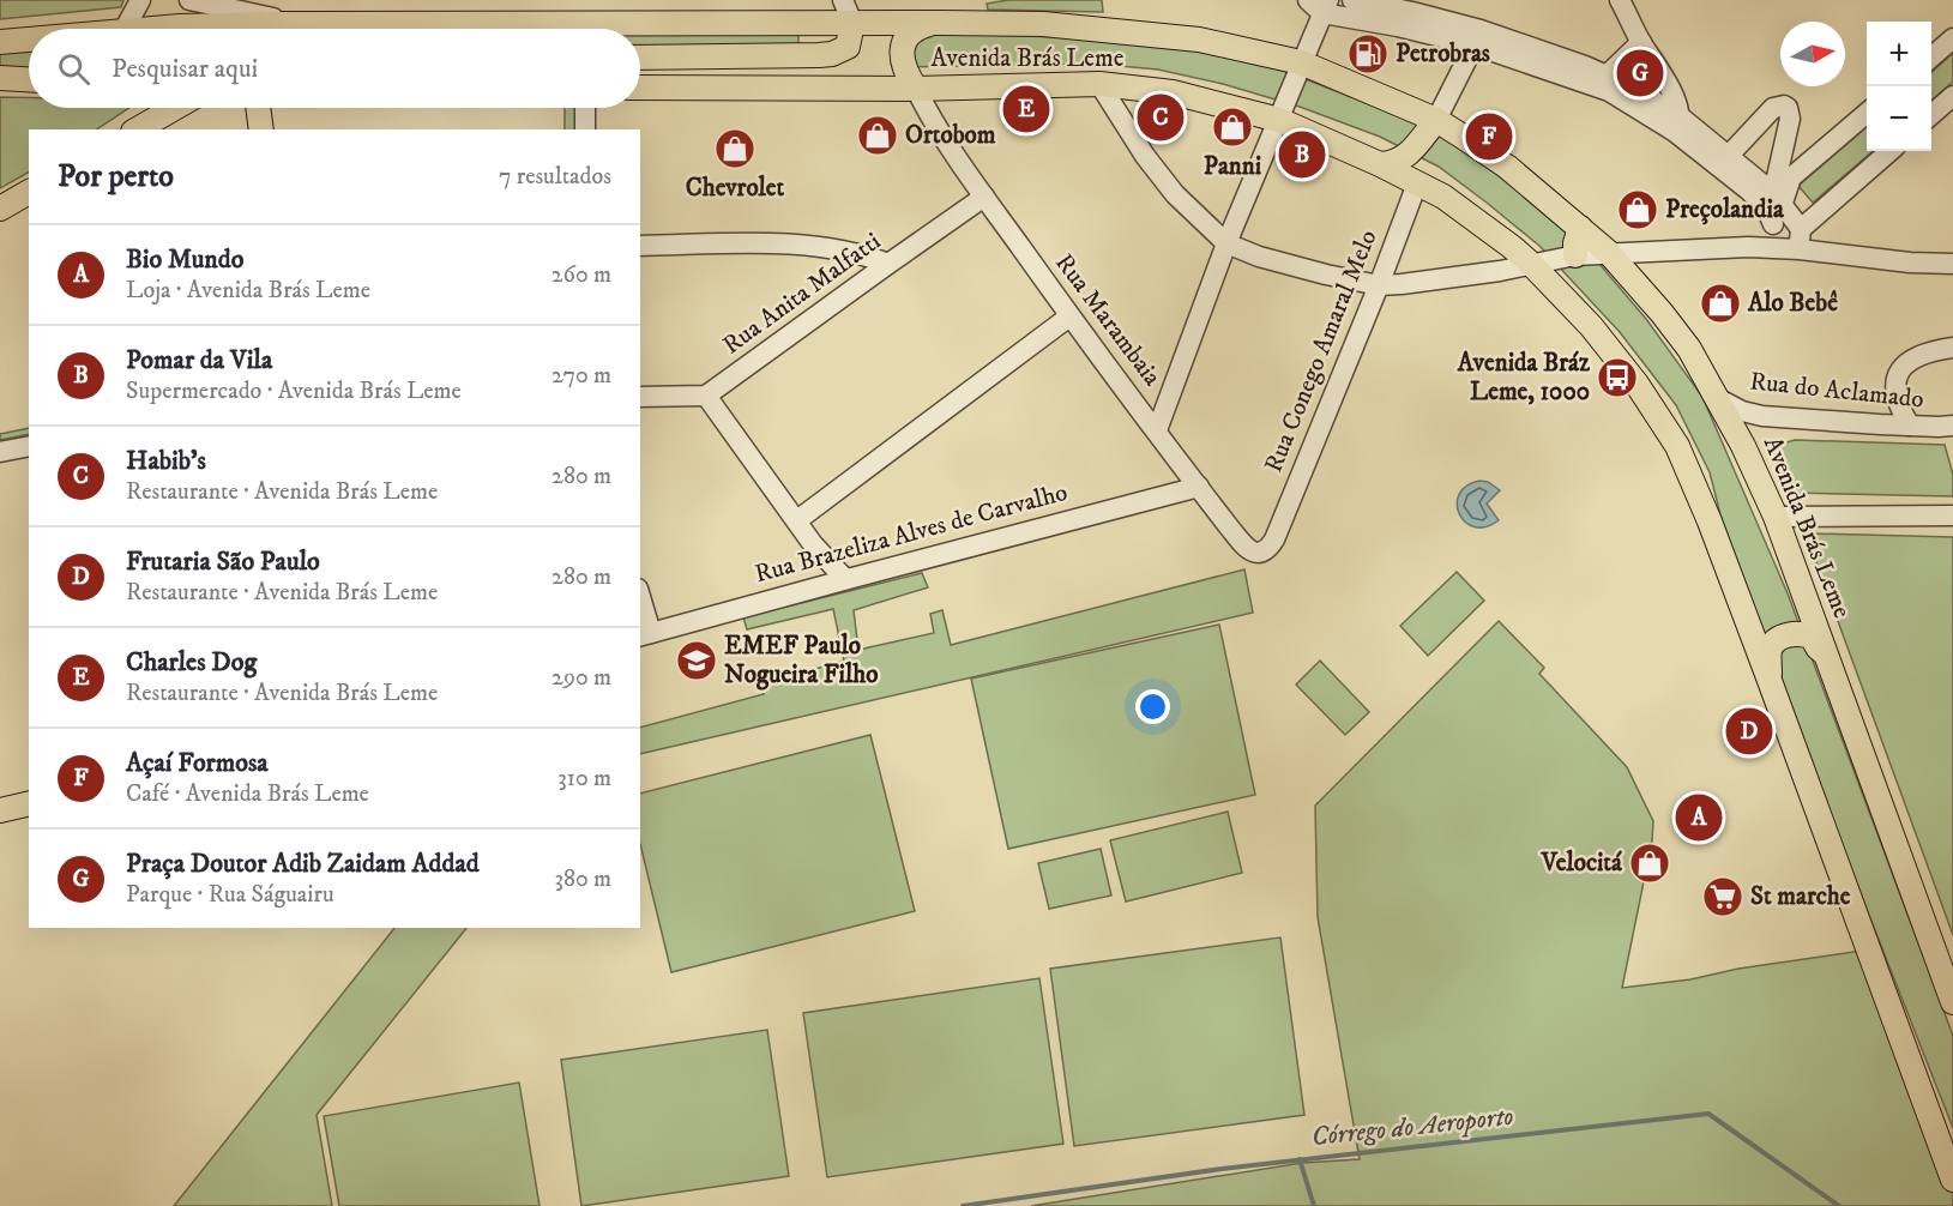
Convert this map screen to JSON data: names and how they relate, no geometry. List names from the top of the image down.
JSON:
{
  "streets": {
    "main road": ["Avenida Brás Leme"],
    "street": [
      "Rua Anita Malfatti",
      "Rua Marambaia",
      "Rua Conego Amaral Melo",
      "Rua do Aclamado",
      "Rua Brazeliza Alves de Carvalho"
    ]
  },
  "crossings": [
    ["Avenida Brás Leme", "Rua Marambaia"],
    ["Avenida Brás Leme", "Rua Conego Amaral Melo"],
    ["Avenida Brás Leme", "Rua do Aclamado"],
    ["Rua Anita Malfatti", "Rua Marambaia"],
    ["Rua Marambaia", "Rua Conego Amaral Melo"],
    ["Rua Marambaia", "Rua Brazeliza Alves de Carvalho"]
  ],
  "water": ["Córrego do Aeroporto"],
  "places": {
    "fuel station": ["Petrobras"],
    "shop": [
      "Panni",
      "Ortobom",
      "Chevrolet",
      "Preçolandia",
      "Alo Bebê",
      "Velocitá"
    ],
    "bus stop": ["Avenida Bráz Leme, 1000"],
    "school or university": ["EMEF Paulo Nogueira Filho"],
    "supermarket": ["St marche"]
  },
  "north": "right",
  "page": {
    "map_buttons": ["+", "−"],
    "search": "Pesquisar aqui",
    "pins": [
      "G",
      "E",
      "C",
      "F",
      "B",
      "D",
      "A"
    ],
    "heading": ["Por perto", "7 resultados"],
    "list": [
      {
        "mark": "A",
        "name": "Bio Mundo",
        "note": "Loja · Avenida Brás Leme",
        "value": "260 m"
      },
      {
        "mark": "B",
        "name": "Pomar da Vila",
        "note": "Supermercado · Avenida Brás Leme",
        "value": "270 m"
      },
      {
        "mark": "C",
        "name": "Habib's",
        "note": "Restaurante · Avenida Brás Leme",
        "value": "280 m"
      },
      {
        "mark": "D",
        "name": "Frutaria São Paulo",
        "note": "Restaurante · Avenida Brás Leme",
        "value": "280 m"
      },
      {
        "mark": "E",
        "name": "Charles Dog",
        "note": "Restaurante · Avenida Brás Leme",
        "value": "290 m"
      },
      {
        "mark": "F",
        "name": "Açaí Formosa",
        "note": "Café · Avenida Brás Leme",
        "value": "310 m"
      },
      {
        "mark": "G",
        "name": "Praça Doutor Adib Zaidam Addad",
        "note": "Parque · Rua Ságuairu",
        "value": "380 m"
      }
    ]
  }
}
